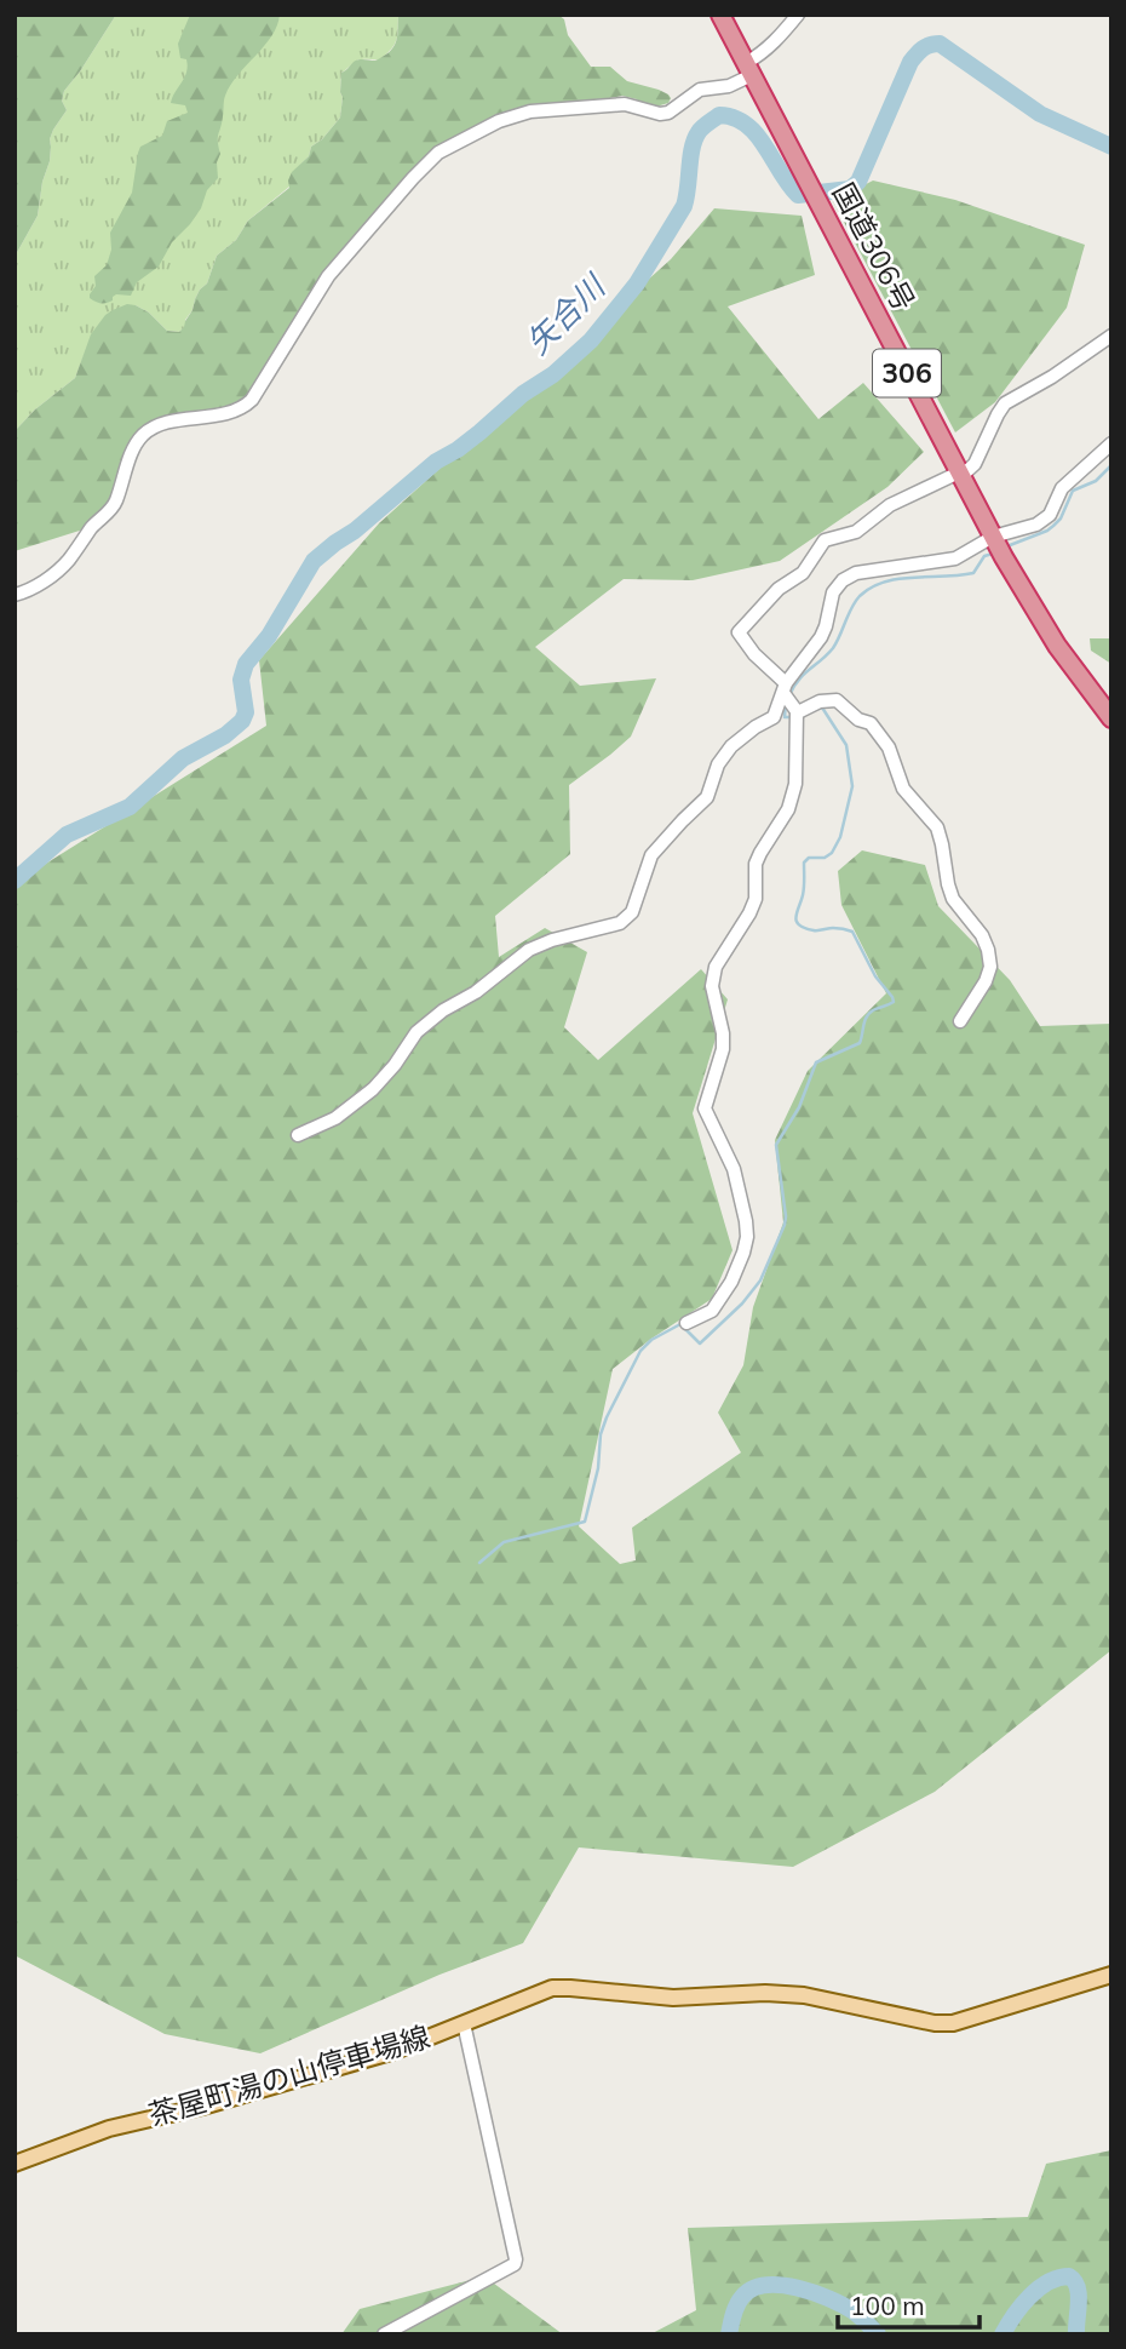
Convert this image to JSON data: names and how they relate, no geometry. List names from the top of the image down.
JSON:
{
  "streets": {
    "highway": ["国道306号", "306"],
    "main road": ["茶屋町湯の山停車場線"]
  },
  "water": ["矢合川"],
  "scale_bar": "100 m"
}
